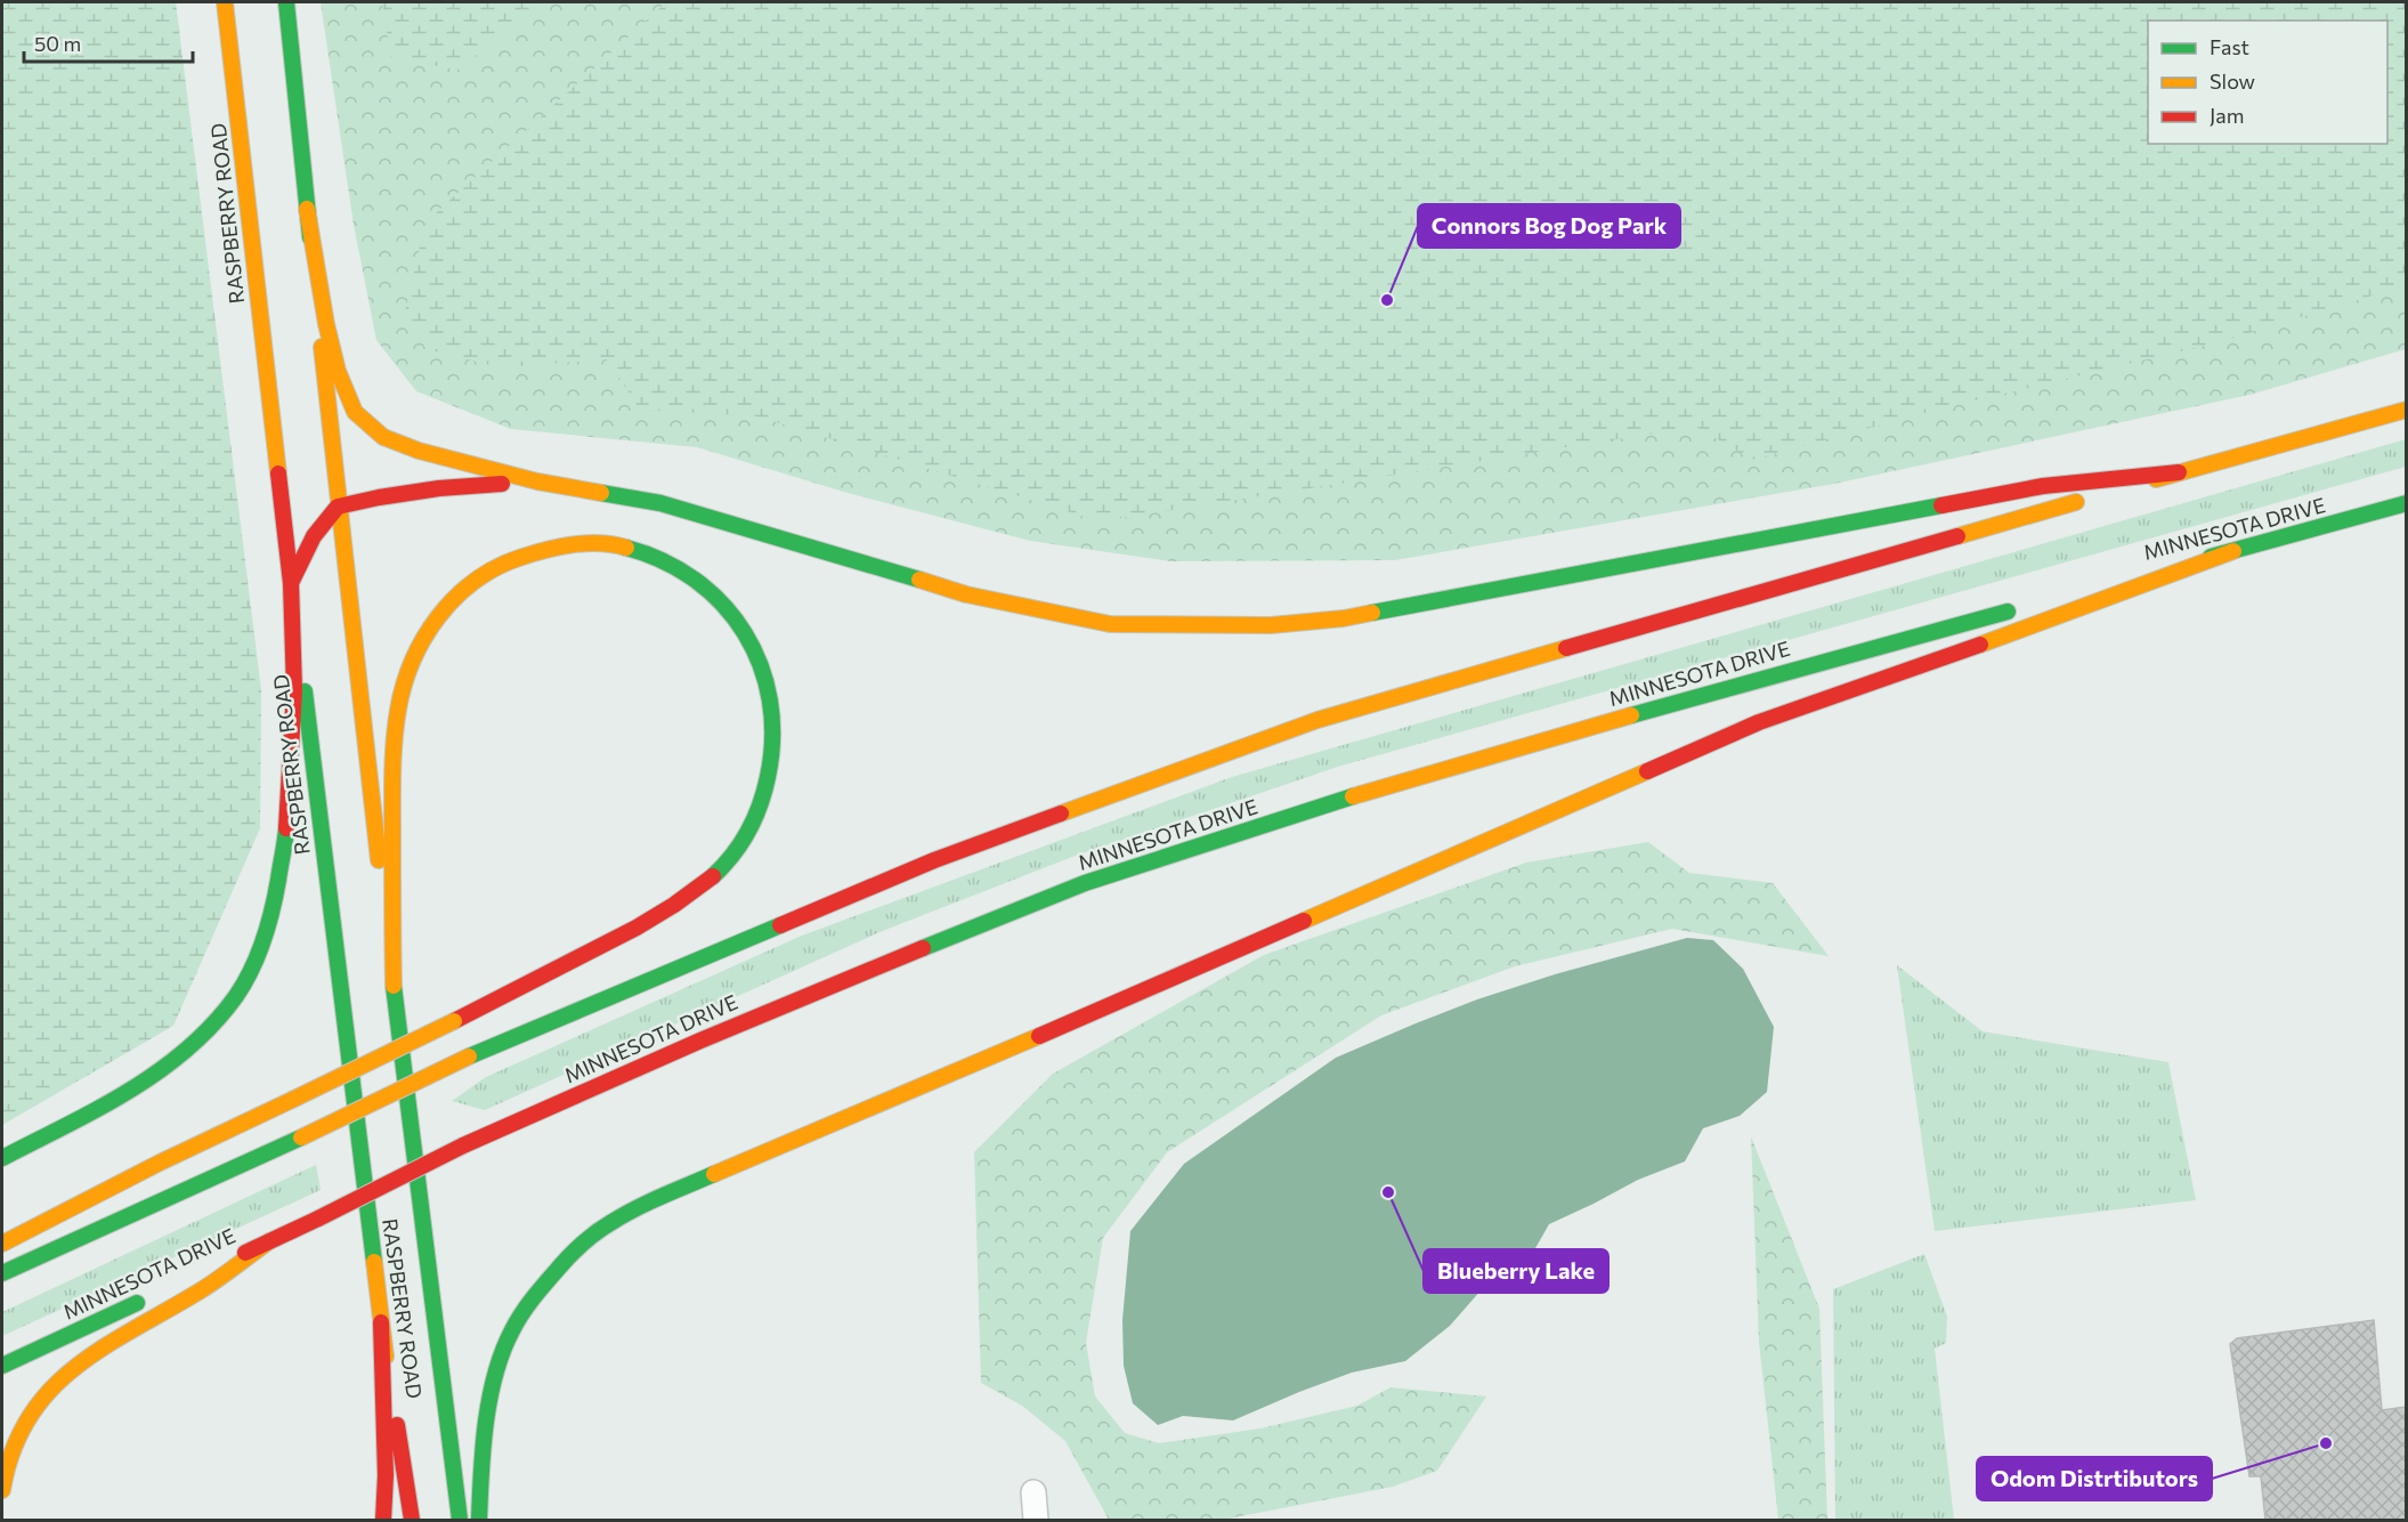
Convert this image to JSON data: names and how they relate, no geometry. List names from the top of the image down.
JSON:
{
  "streets": {
    "main road": ["RASPBERRY ROAD", "MINNESOTA DRIVE"]
  },
  "places": ["Connors Bog Dog Park", "Blueberry Lake", "Odom Distrtibutors"],
  "legend": ["Fast", "Slow", "Jam"],
  "scale_bar": "50 m"
}
